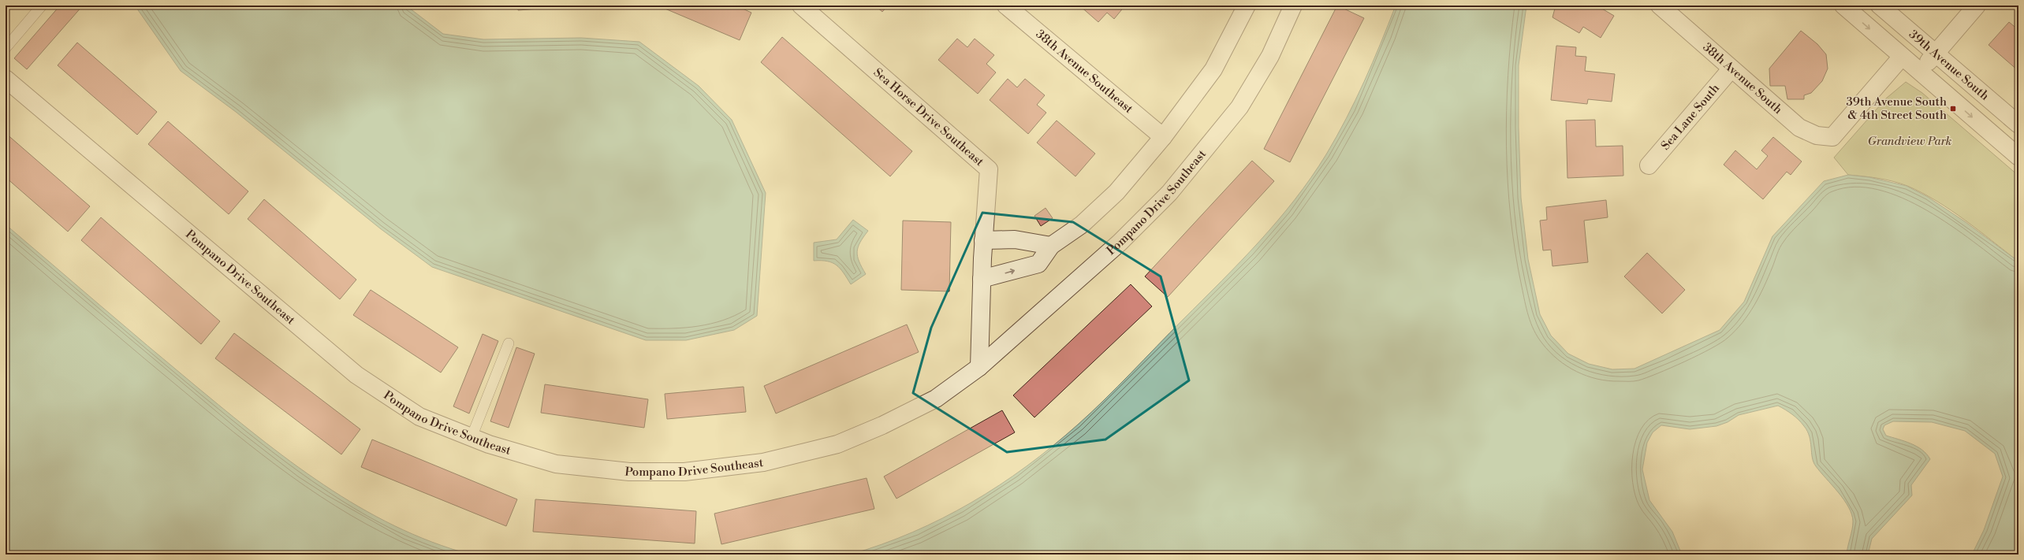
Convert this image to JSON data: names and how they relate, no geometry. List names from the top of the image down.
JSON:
{
  "streets": {
    "street": [
      "39th Avenue South",
      "38th Avenue Southeast",
      "38th Avenue South",
      "Sea Horse Drive Southeast",
      "Sea Lane South",
      "Pompano Drive Southeast"
    ]
  },
  "crossings": [
    ["39th Avenue South", "38th Avenue South"],
    ["38th Avenue South", "Sea Lane South"]
  ],
  "parks": ["Grandview Park"],
  "places": {
    "transit": ["39th Avenue South & 4th Street South"]
  }
}
